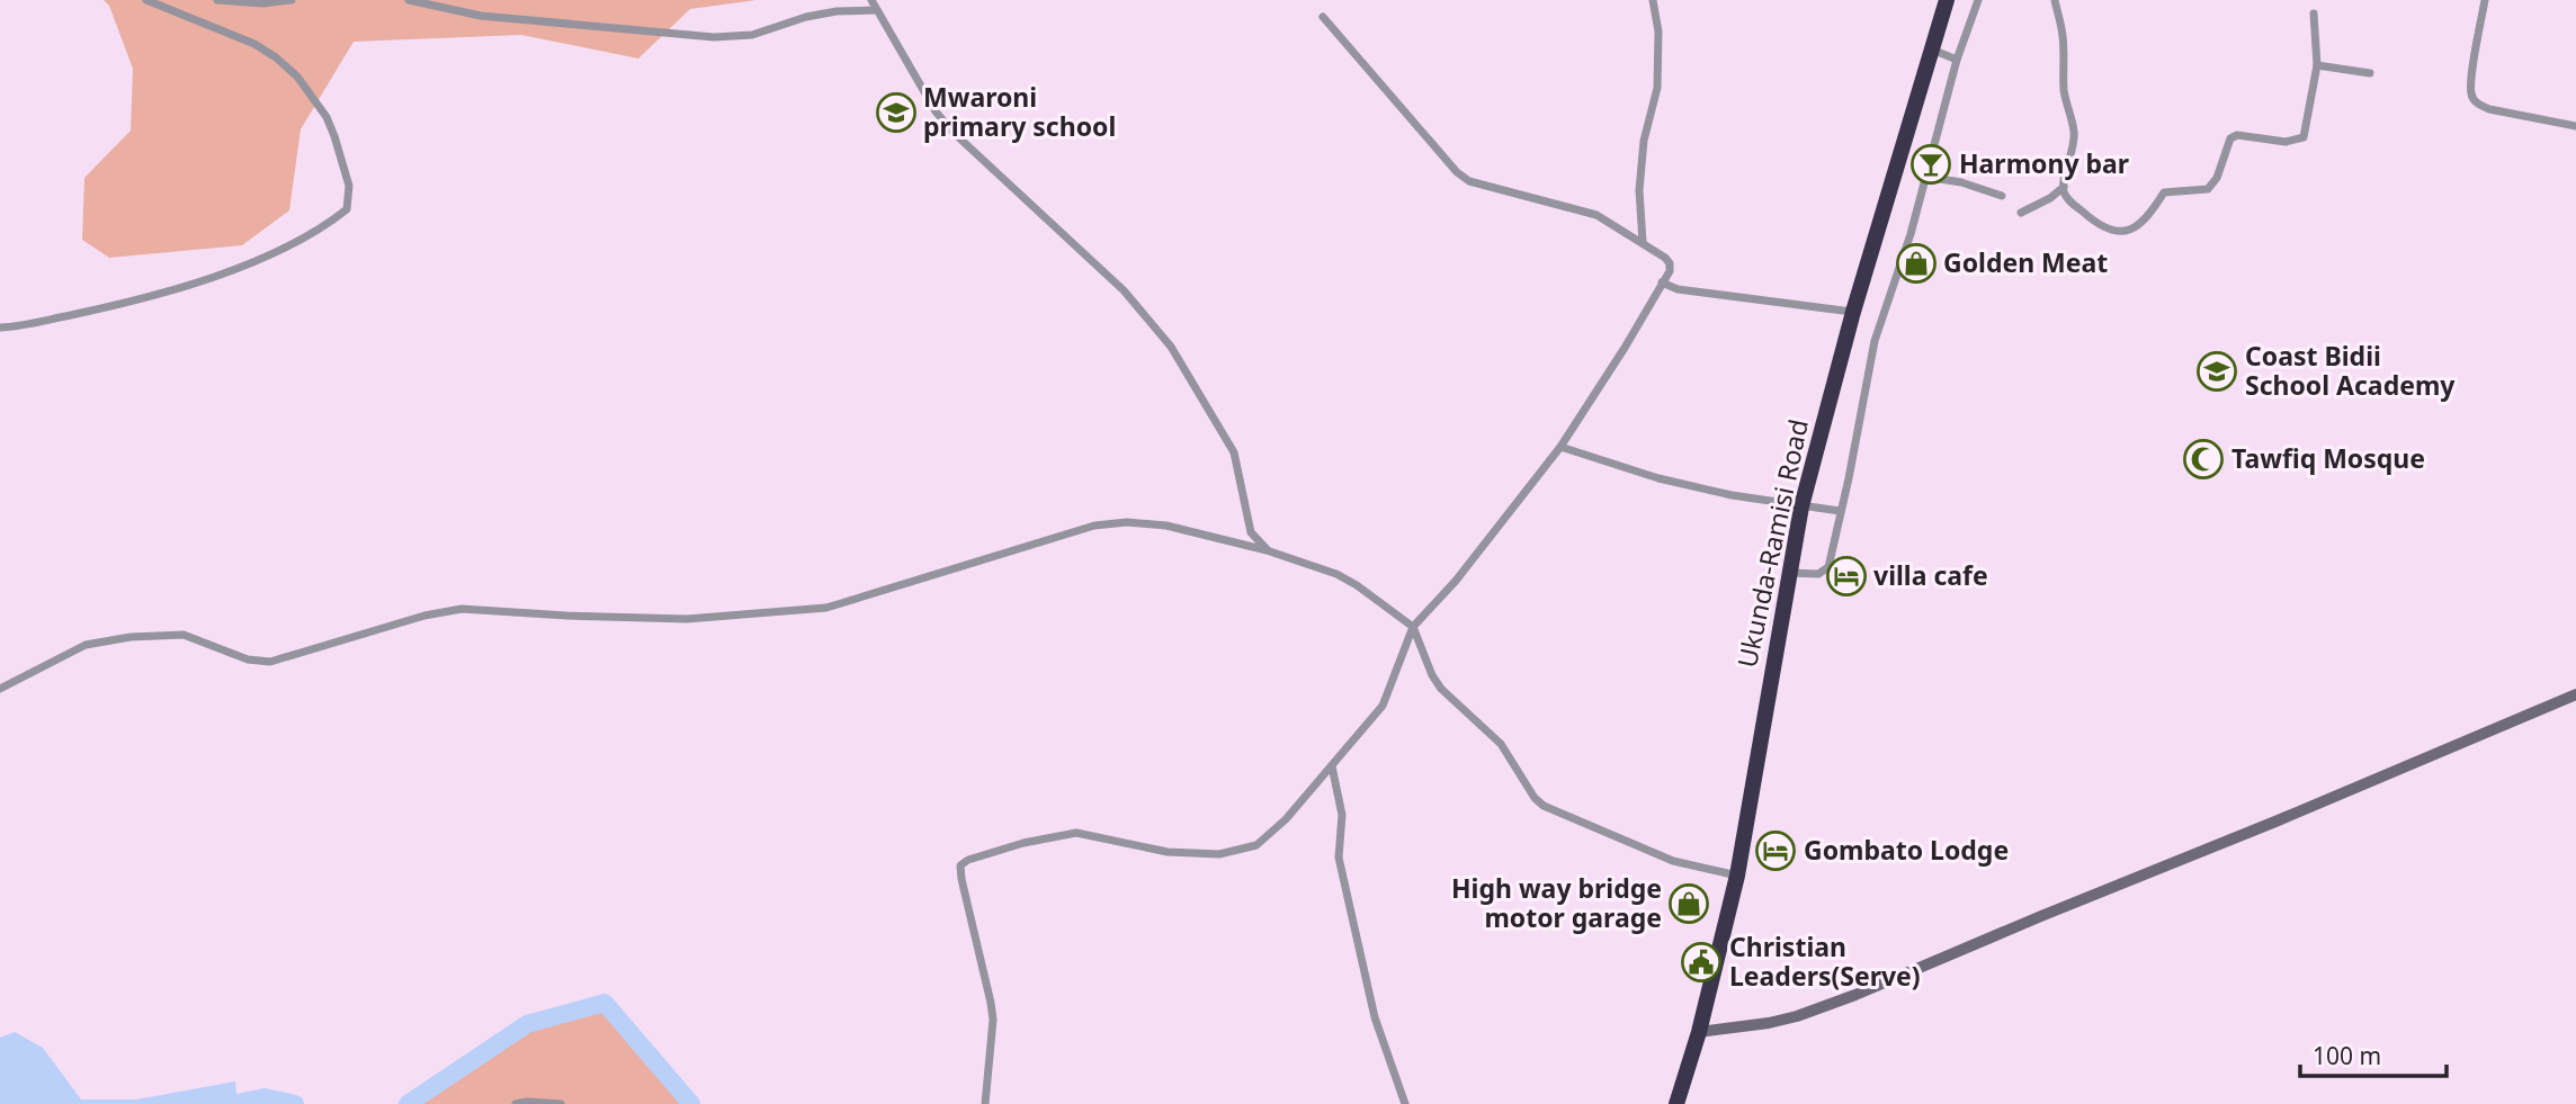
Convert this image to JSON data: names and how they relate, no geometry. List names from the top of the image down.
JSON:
{
  "streets": {
    "highway": ["Ukunda-Ramisi Road"]
  },
  "places": {
    "school or university": ["Mwaroni primary school", "Coast Bidii School Academy"],
    "bar": ["Harmony bar"],
    "shop": ["Golden Meat", "High way bridge motor garage"],
    "mosque": ["Tawfiq Mosque"],
    "hotel": ["villa cafe", "Gombato Lodge"],
    "public building": ["Christian Leaders(Serve)"]
  },
  "scale_bar": "100 m"
}
